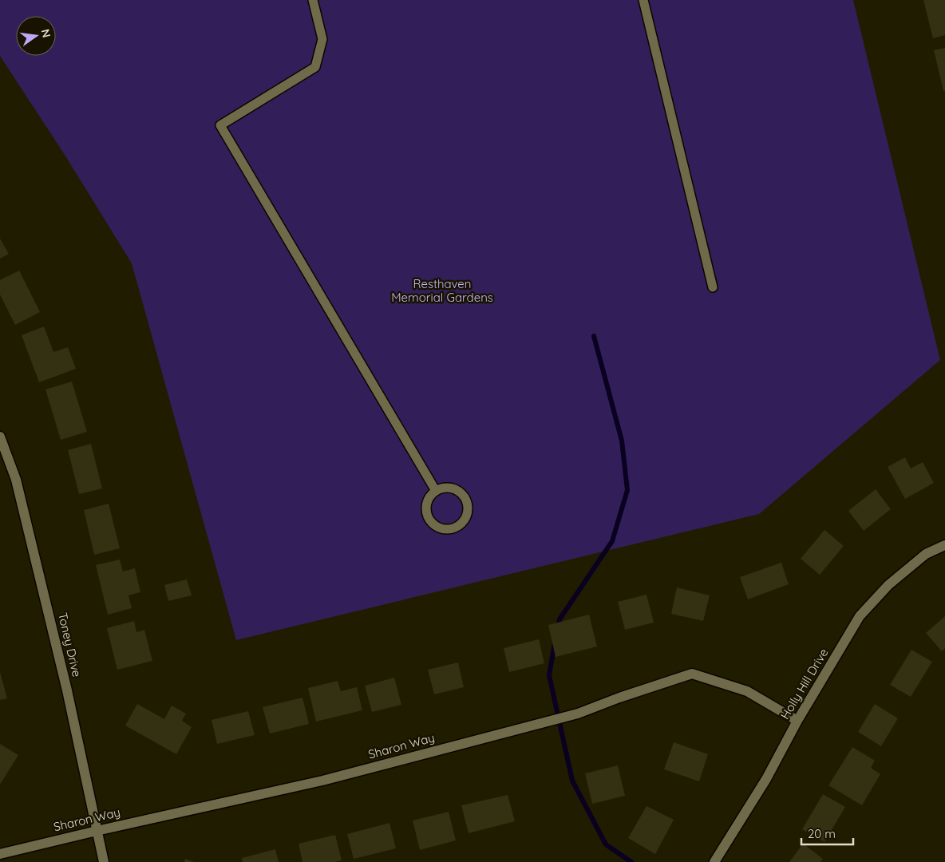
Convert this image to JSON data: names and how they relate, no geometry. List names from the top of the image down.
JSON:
{
  "streets": {
    "street": ["Toney Drive", "Holly Hill Drive", "Sharon Way"]
  },
  "crossings": [
    ["Toney Drive", "Sharon Way"],
    ["Holly Hill Drive", "Sharon Way"]
  ],
  "parks": ["Resthaven Memorial Gardens"],
  "scale_bar": "20 m",
  "north": "right"
}
